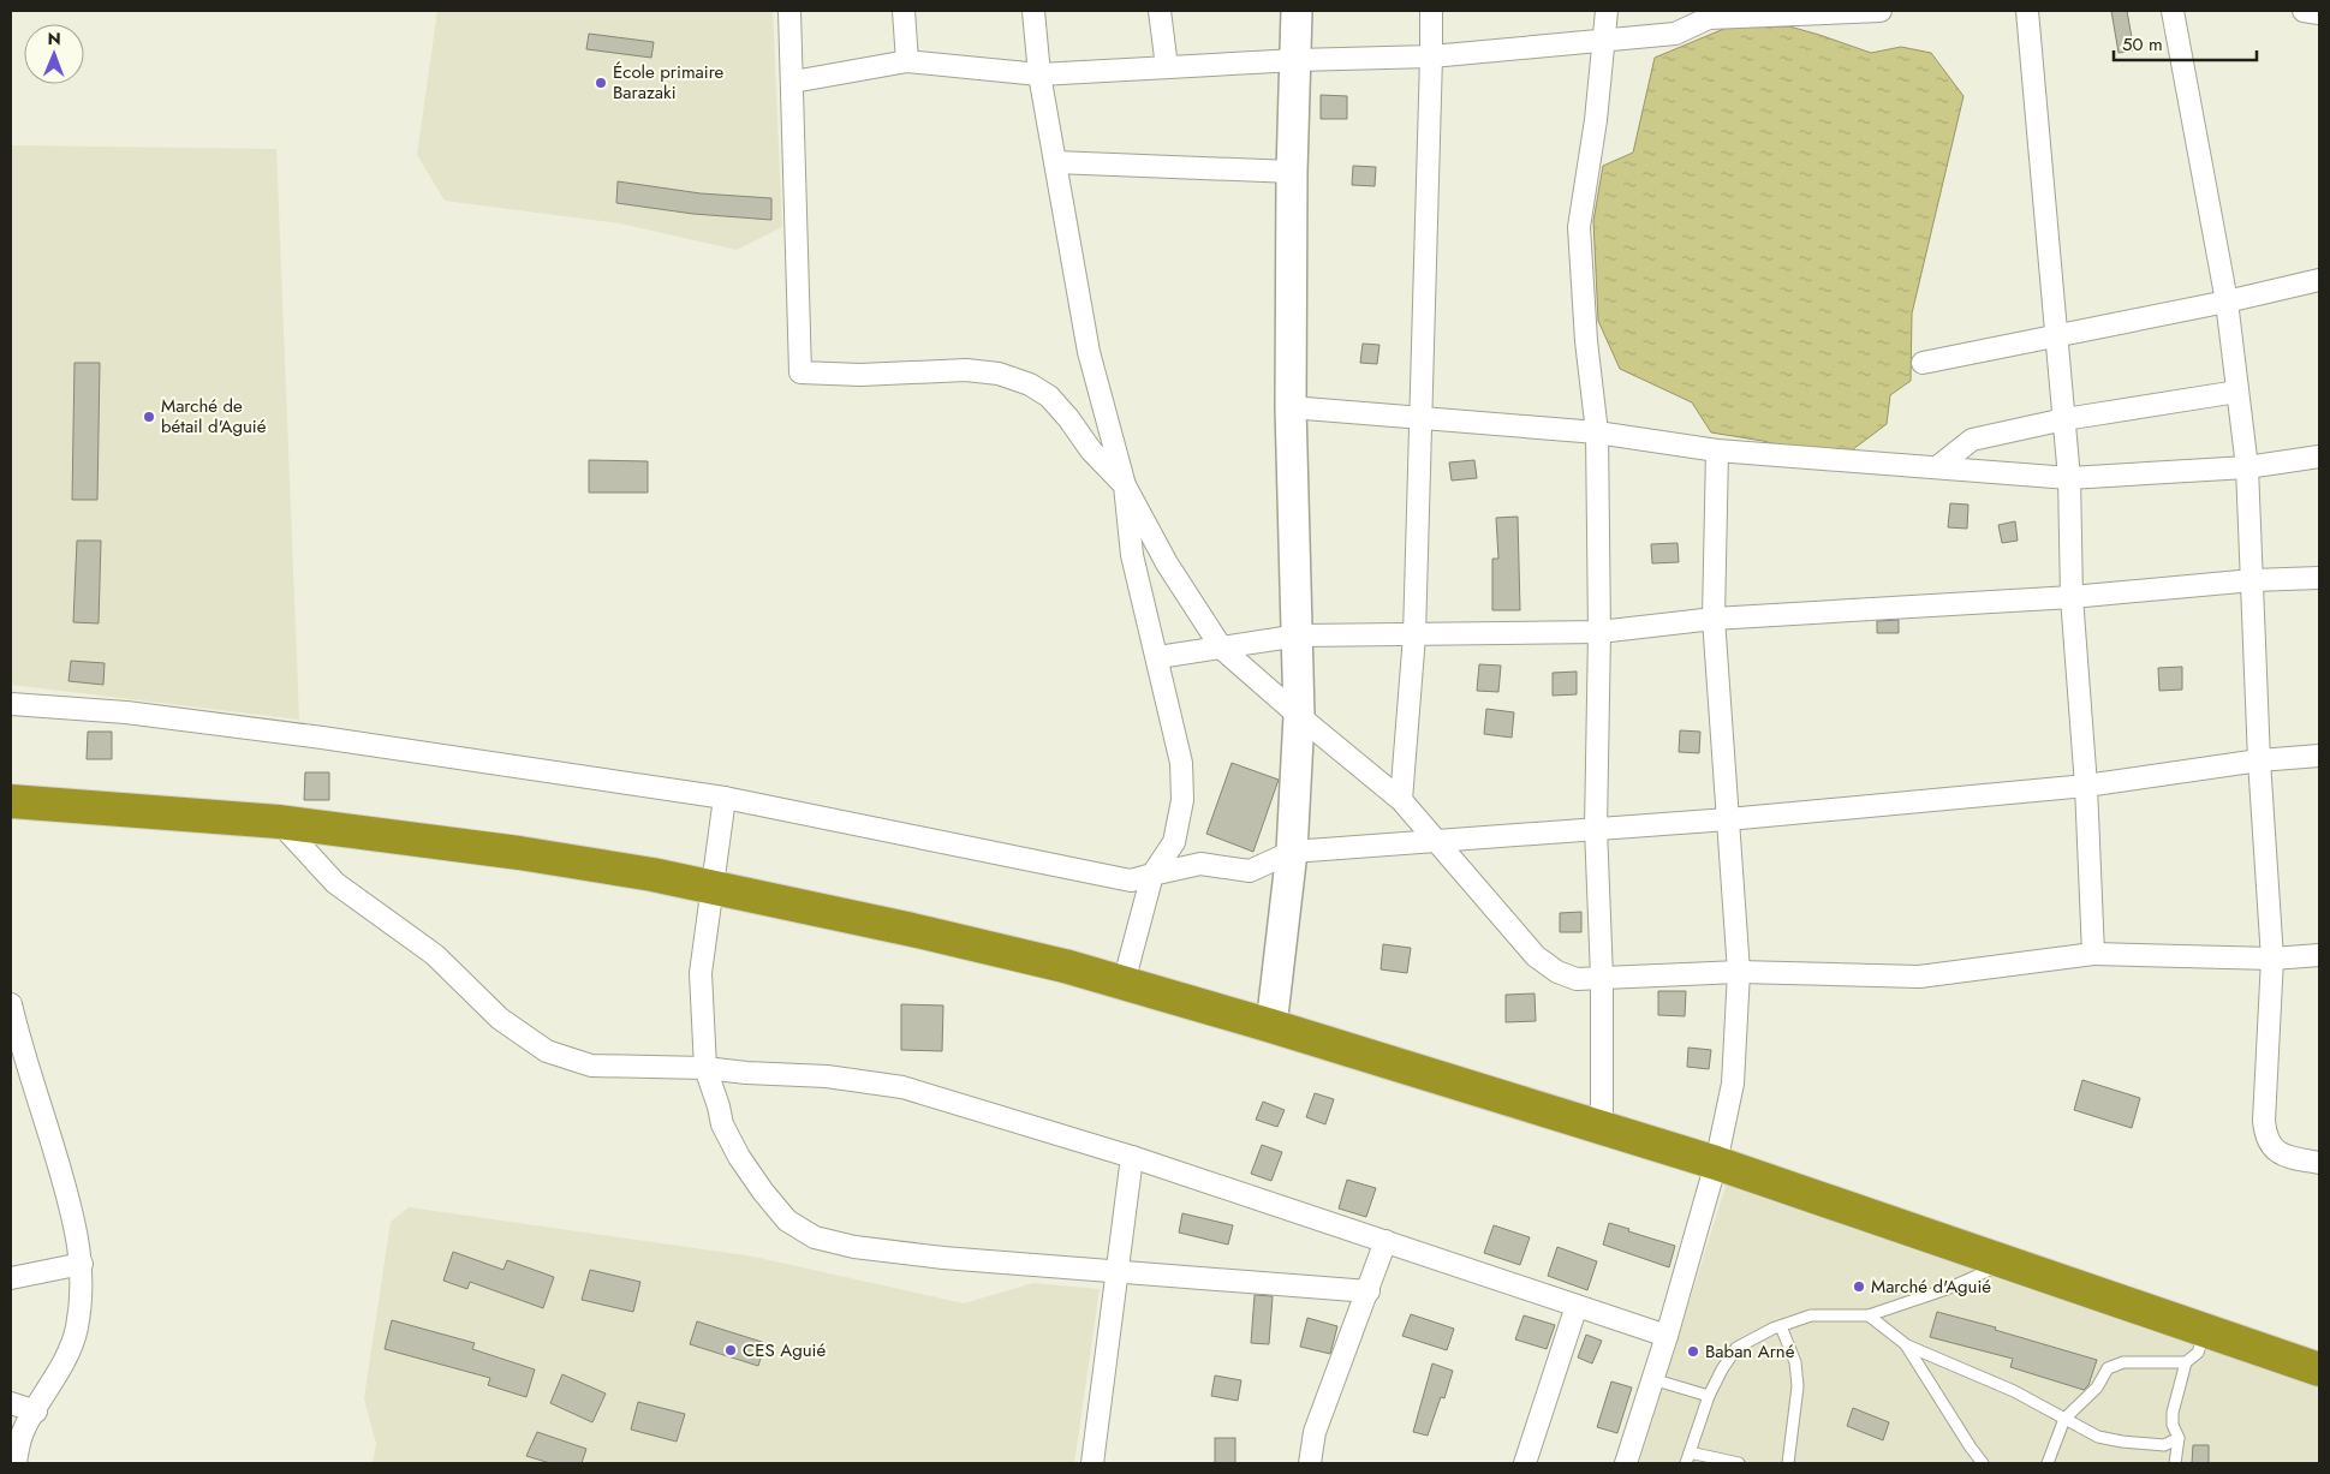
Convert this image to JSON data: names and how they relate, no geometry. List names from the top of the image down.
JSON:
{
  "places": [
    "École primaire Barazaki",
    "Marché de bétail d'Aguié",
    "Marché d'Aguié",
    "CES Aguié",
    "Baban Arné"
  ],
  "scale_bar": "50 m",
  "north": "top"
}
